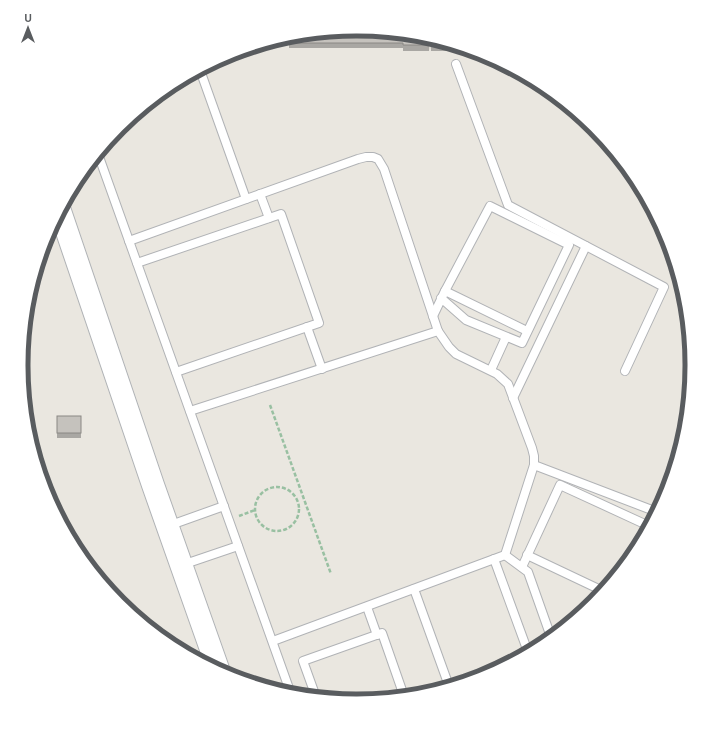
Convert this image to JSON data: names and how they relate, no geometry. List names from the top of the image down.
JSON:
{
  "north": "top"
}
